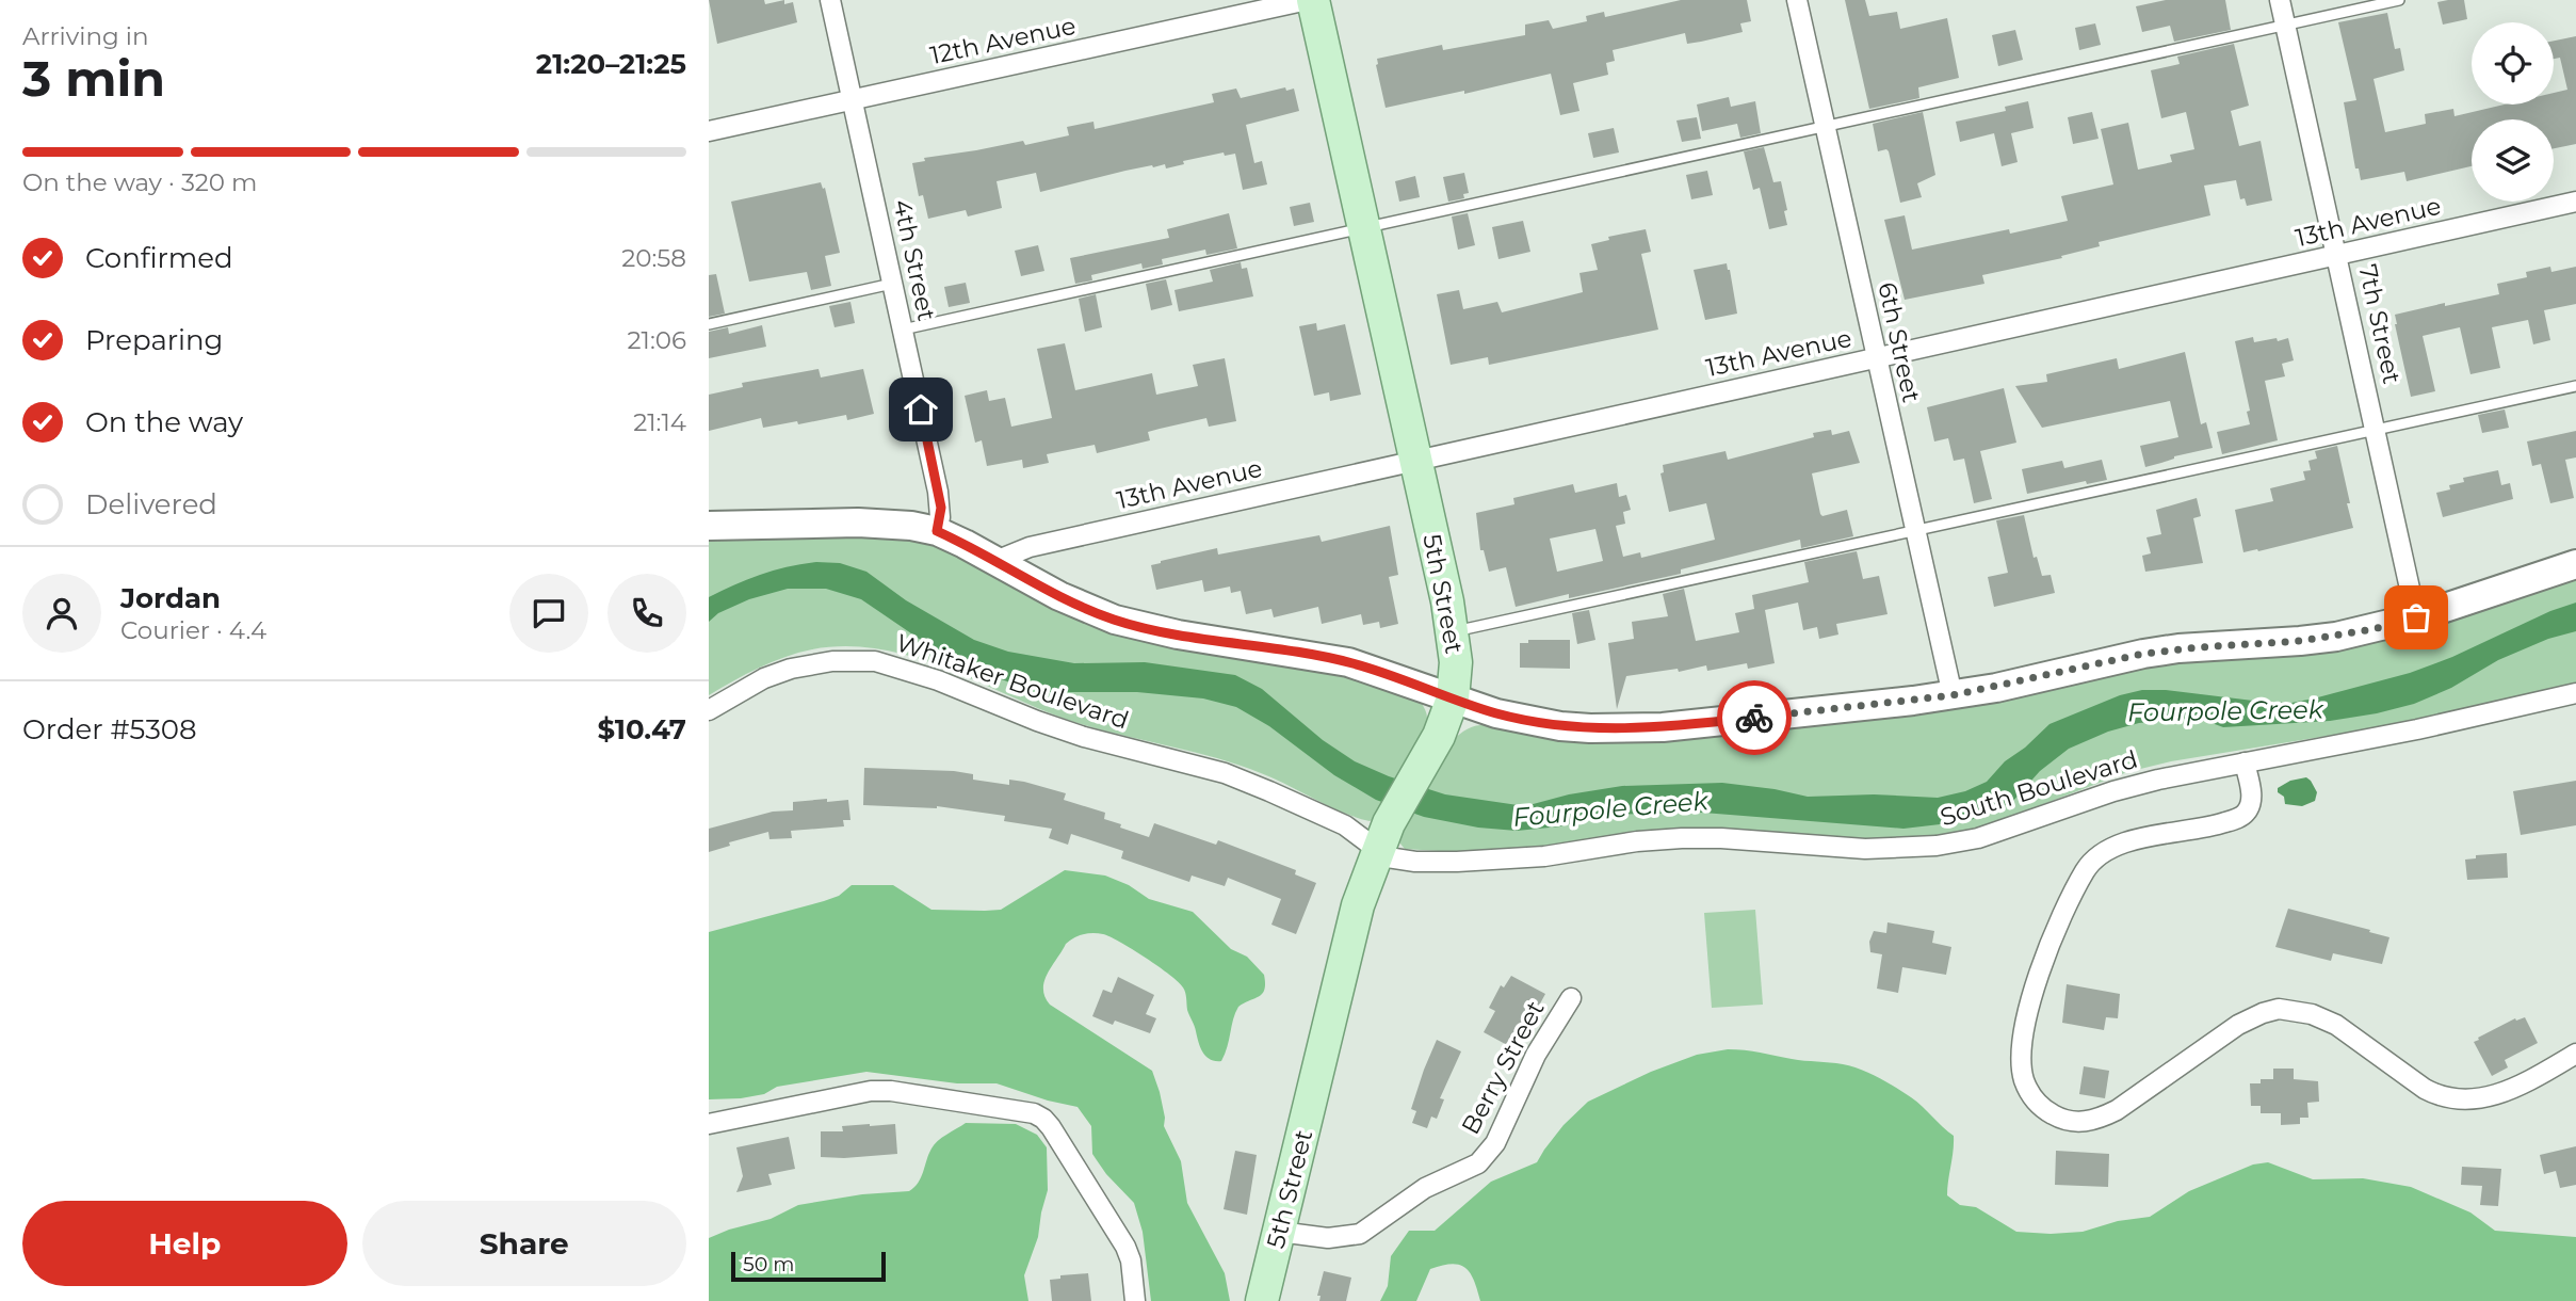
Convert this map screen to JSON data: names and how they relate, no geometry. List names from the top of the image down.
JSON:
{
  "streets": {
    "main road": ["5th Street"],
    "street": [
      "12th Avenue",
      "13th Avenue",
      "4th Street",
      "7th Street",
      "6th Street",
      "Whitaker Boulevard",
      "South Boulevard",
      "Berry Street"
    ]
  },
  "crossings": [
    ["12th Avenue", "4th Street"],
    ["12th Avenue", "5th Street"],
    ["13th Avenue", "7th Street"],
    ["13th Avenue", "6th Street"],
    ["13th Avenue", "5th Street"],
    ["5th Street", "Whitaker Boulevard"],
    ["5th Street", "South Boulevard"],
    ["5th Street", "Berry Street"],
    ["Whitaker Boulevard", "South Boulevard"]
  ],
  "water": ["Fourpole Creek"],
  "scale_bar": "50 m",
  "page": {
    "heading": ["3 min", "Arriving in", "21:20–21:25"],
    "panel": [
      "Jordan",
      "Courier · 4.4",
      "Order #5308",
      "$10.47"
    ],
    "bar": "On the way · 320 m",
    "list": [
      ["Confirmed", "20:58"],
      ["Preparing", "21:06"],
      ["On the way", "21:14"],
      "Delivered"
    ],
    "buttons": ["Help", "Share"],
    "scale": "50 m"
  }
}
